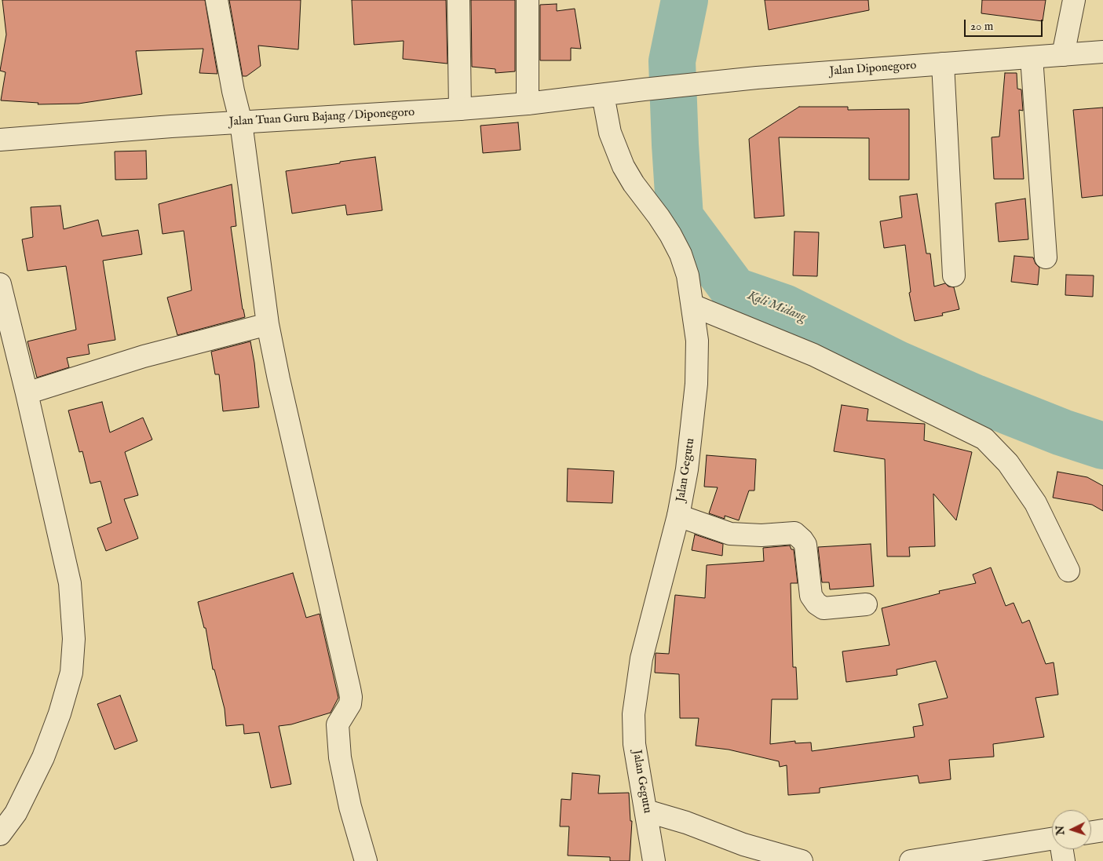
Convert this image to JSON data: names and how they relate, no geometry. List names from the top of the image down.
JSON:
{
  "streets": {
    "street": ["Jalan Diponegoro", "Jalan Tuan Guru Bajang / Diponegoro", "Jalan Gegutu"]
  },
  "crossings": [
    ["Jalan Diponegoro", "Jalan Tuan Guru Bajang / Diponegoro"],
    ["Jalan Tuan Guru Bajang / Diponegoro", "Jalan Gegutu"]
  ],
  "water": ["Kali Midang"],
  "scale_bar": "20 m",
  "north": "left"
}
